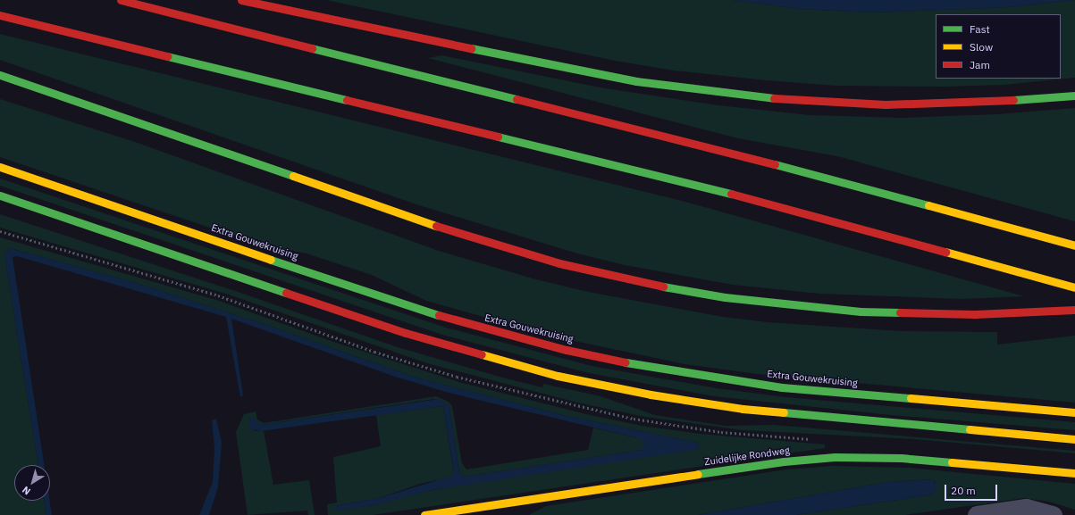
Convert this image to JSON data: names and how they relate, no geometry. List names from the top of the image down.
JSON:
{
  "streets": {
    "main road": ["Extra Gouwekruising", "Zuidelijke Rondweg"]
  },
  "legend": ["Fast", "Slow", "Jam"],
  "scale_bar": "20 m",
  "north": "bottom left"
}
